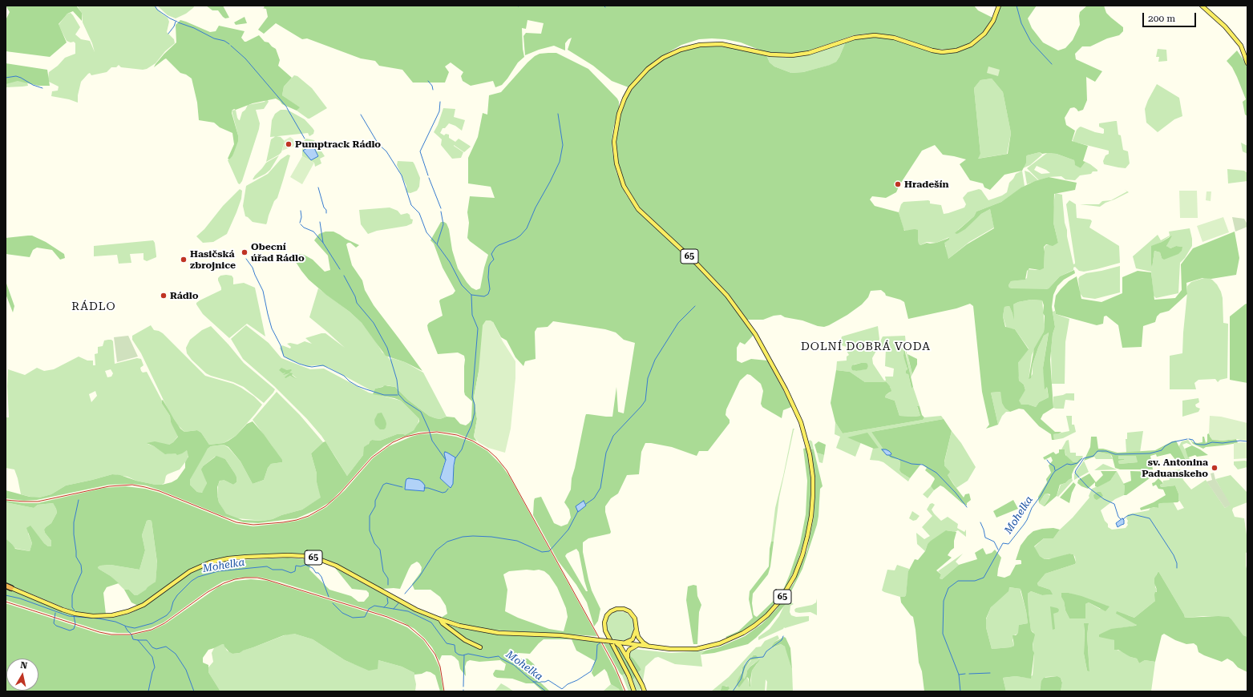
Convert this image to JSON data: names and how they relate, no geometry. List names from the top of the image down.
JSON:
{
  "streets": {
    "highway": ["65"]
  },
  "districts": ["RÁDLO", "DOLNÍ DOBRÁ VODA"],
  "water": ["Mohelka"],
  "places": [
    "Pumptrack Rádlo",
    "Hradešín",
    "Obecní úřad Rádlo",
    "Hasičská zbrojnice",
    "Rádlo",
    "sv. Antonina Paduanskeho"
  ],
  "scale_bar": "200 m",
  "north": "top"
}
